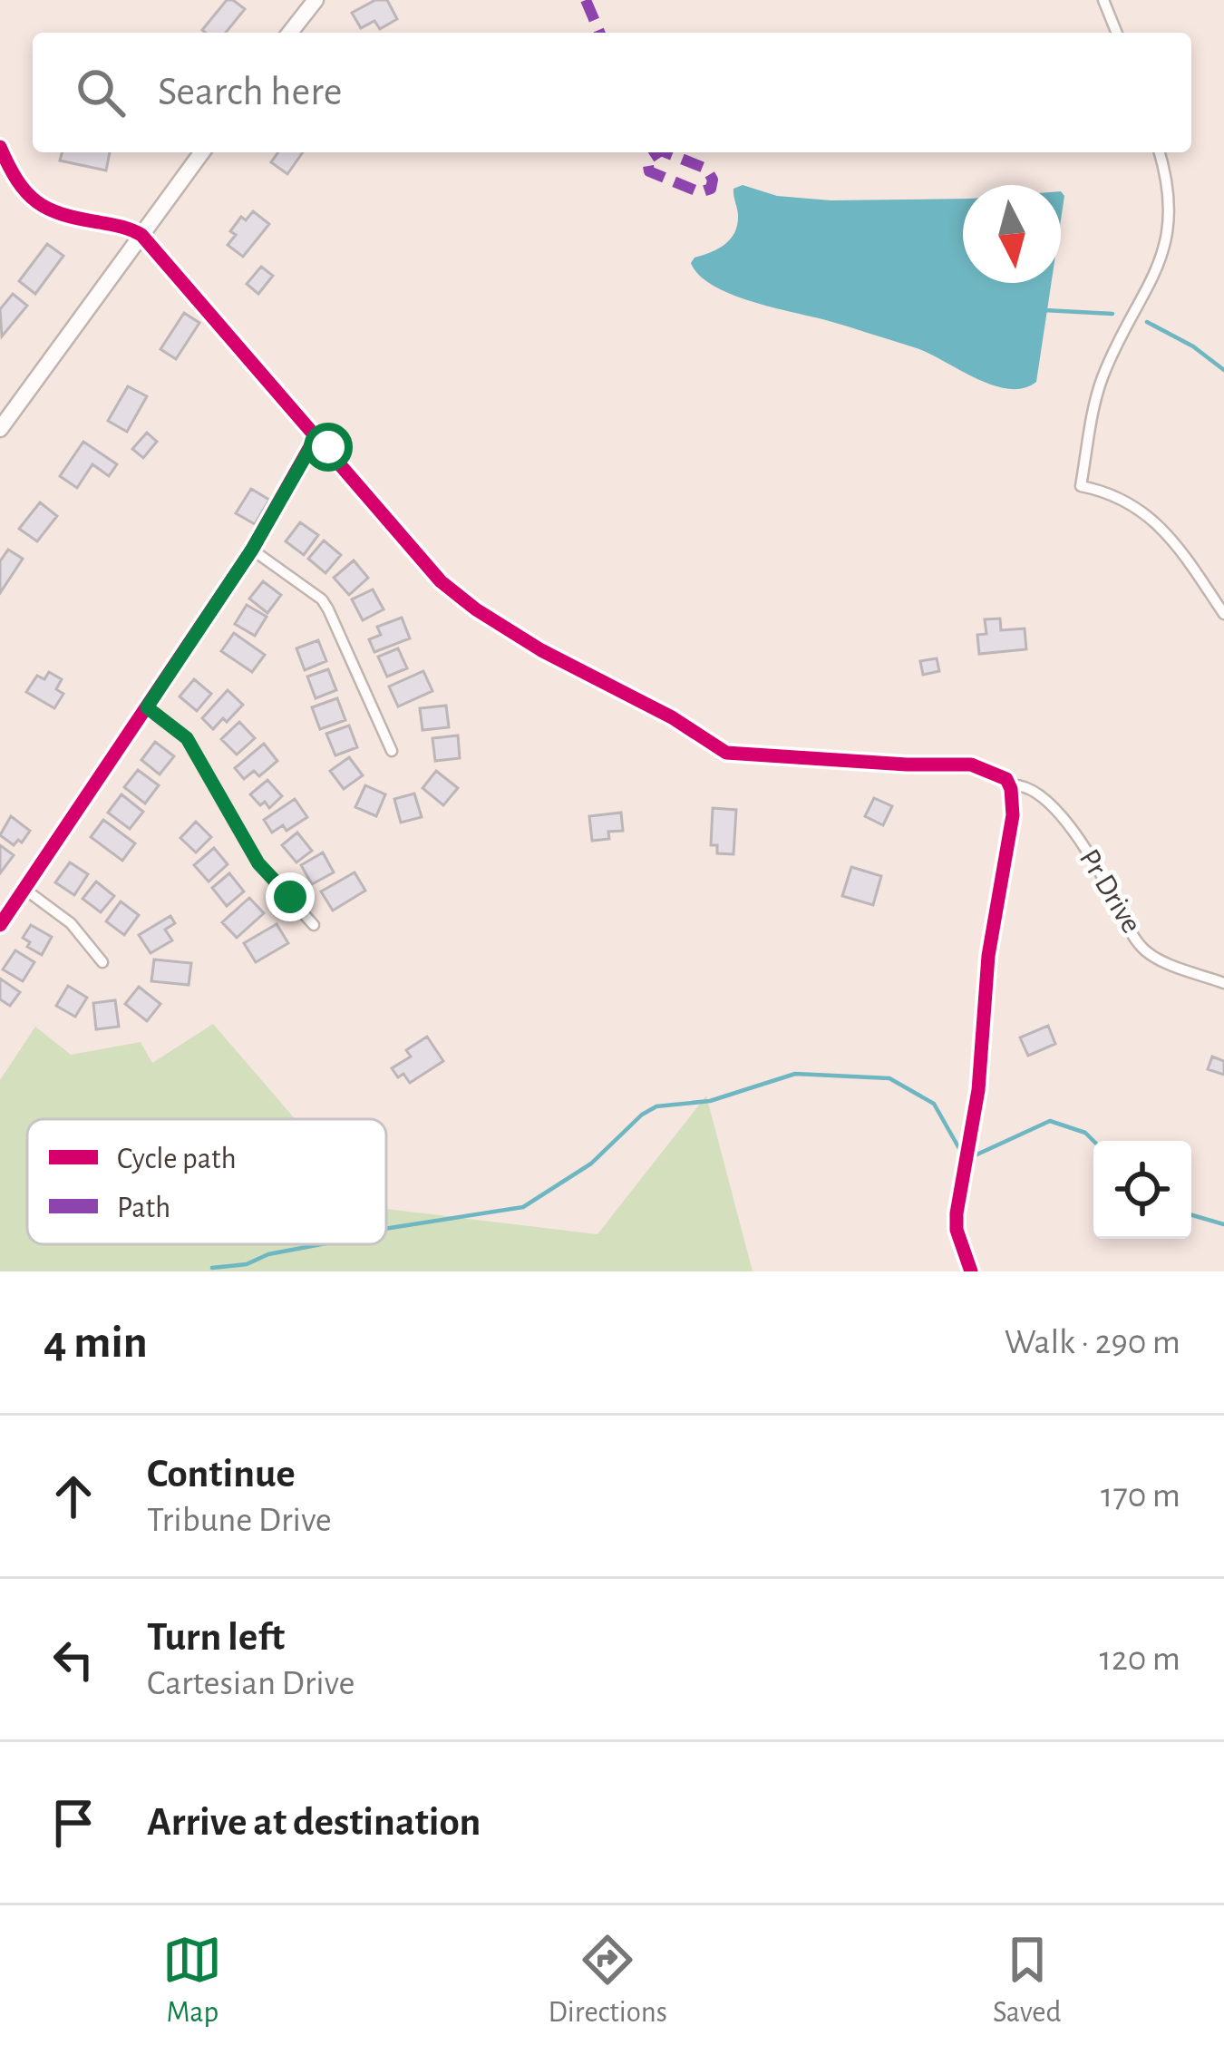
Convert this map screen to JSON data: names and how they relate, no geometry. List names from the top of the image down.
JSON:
{
  "streets": {
    "street": ["Pr Drive"]
  },
  "legend": ["Cycle path", "Path"],
  "north": "bottom",
  "page": {
    "search": "Search here",
    "heading": ["4 min", "Walk · 290 m"],
    "list": [
      ["Continue", "Tribune Drive", "170 m"],
      ["Turn left", "Cartesian Drive", "120 m"],
      "Arrive at destination"
    ],
    "nav": ["Map", "Directions", "Saved"]
  }
}
